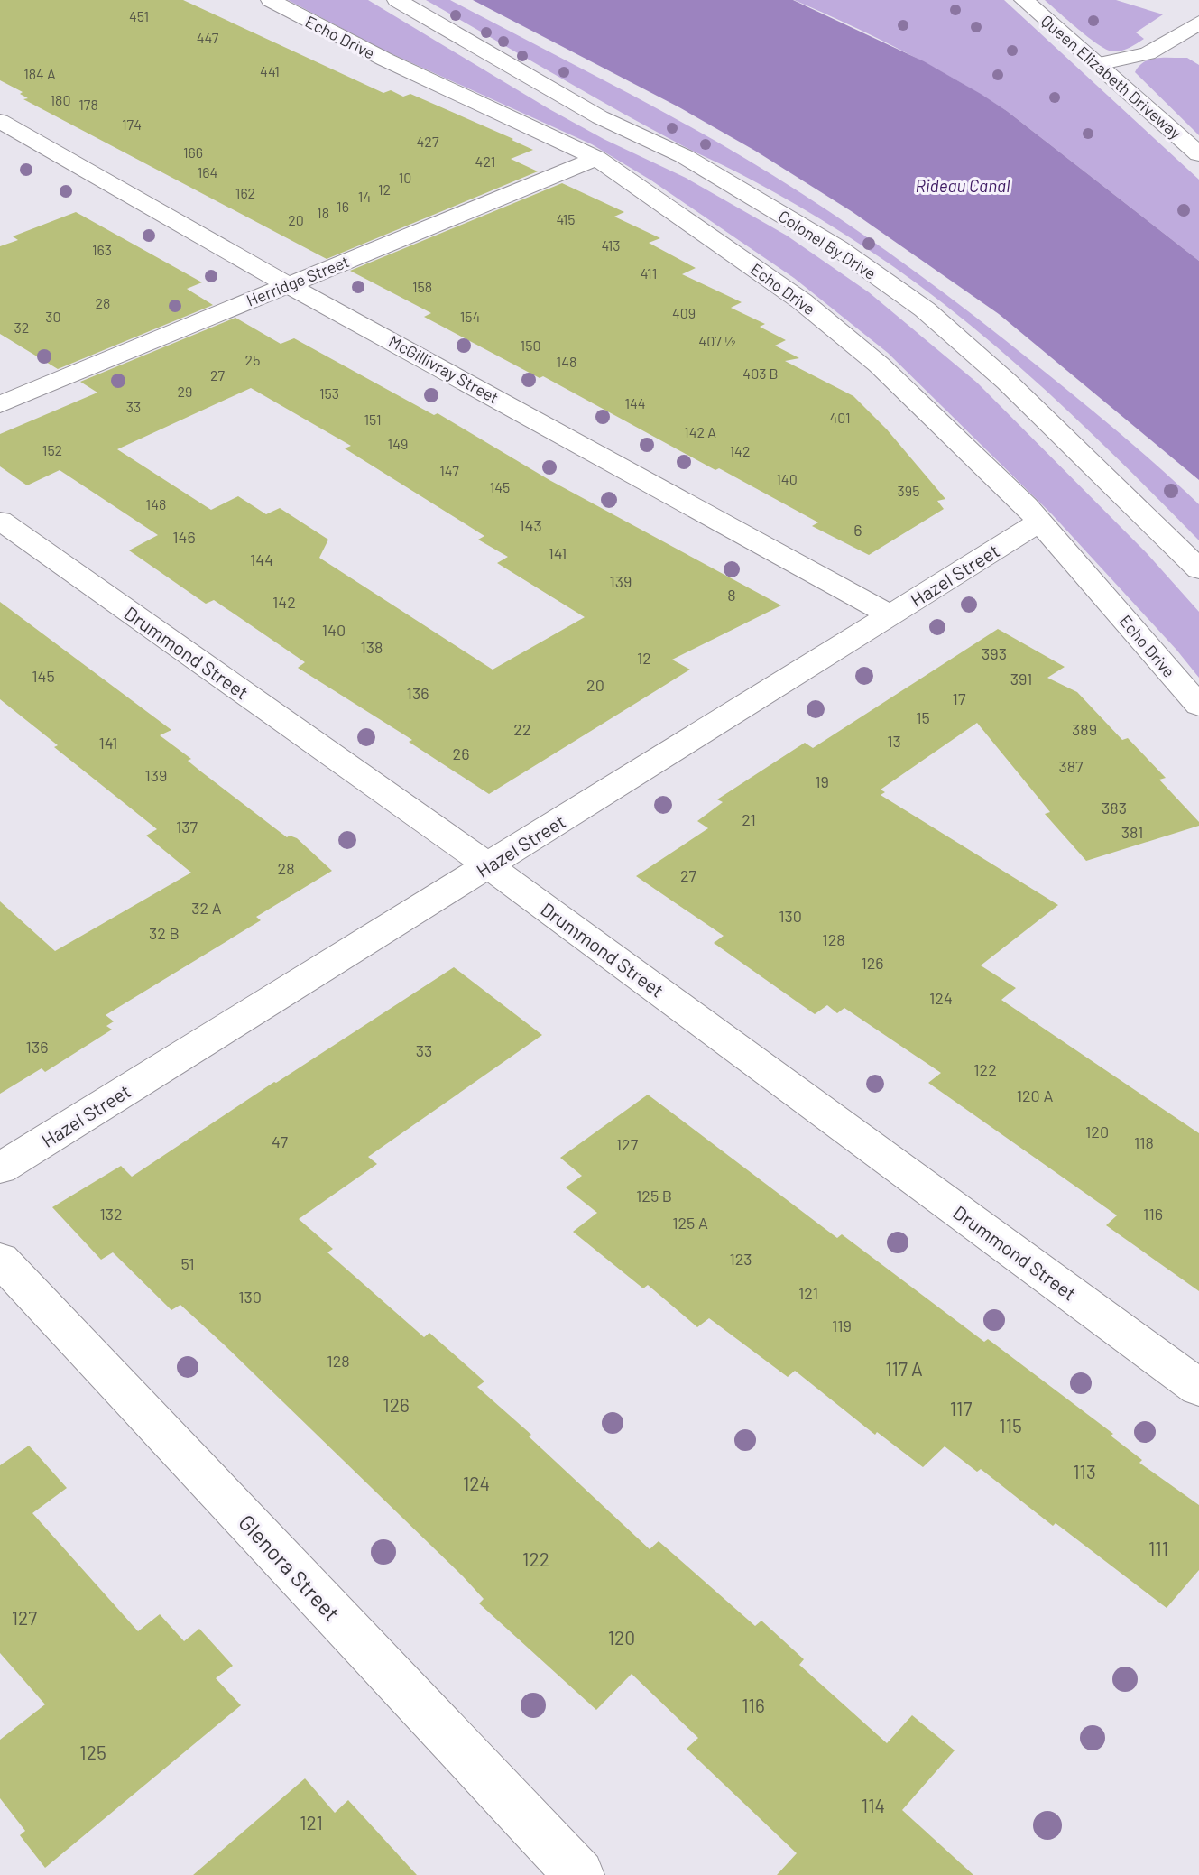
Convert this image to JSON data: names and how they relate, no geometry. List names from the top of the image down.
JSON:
{
  "streets": {
    "street": [
      "Echo Drive",
      "Queen Elizabeth Driveway",
      "Colonel By Drive",
      "Herridge Street",
      "McGillivray Street",
      "Hazel Street",
      "Drummond Street",
      "Glenora Street"
    ]
  },
  "crossings": [
    ["Echo Drive", "Herridge Street"],
    ["Echo Drive", "Hazel Street"],
    ["Herridge Street", "McGillivray Street"],
    ["McGillivray Street", "Hazel Street"],
    ["Hazel Street", "Drummond Street"]
  ],
  "water": ["Rideau Canal"],
  "house_numbers": [
    "451",
    "447",
    "441",
    "184 A",
    "180",
    "178",
    "174",
    "427",
    "166",
    "421",
    "164",
    "10",
    "12",
    "162",
    "14",
    "16",
    "18",
    "415",
    "20",
    "413",
    "163",
    "411",
    "158",
    "28",
    "409",
    "30",
    "154",
    "32",
    "407 ½",
    "150",
    "25",
    "148",
    "403 B",
    "27",
    "29",
    "153",
    "144",
    "33",
    "401",
    "151",
    "142 A",
    "149",
    "152",
    "142",
    "147",
    "140",
    "145",
    "395",
    "148",
    "143",
    "6",
    "146",
    "141",
    "144",
    "139",
    "8",
    "142",
    "140",
    "138",
    "393",
    "12",
    "145",
    "391",
    "20",
    "136",
    "17",
    "15",
    "22",
    "389",
    "13",
    "141",
    "26",
    "387",
    "139",
    "19",
    "383",
    "21",
    "137",
    "381",
    "28",
    "27",
    "32 A",
    "130",
    "32 B",
    "128",
    "126",
    "124",
    "136",
    "33",
    "122",
    "120 A",
    "120",
    "47",
    "118",
    "127",
    "125 B",
    "132",
    "116",
    "125 A",
    "123",
    "51",
    "121",
    "130",
    "119",
    "128",
    "117 A",
    "126",
    "117",
    "115",
    "113",
    "124",
    "111",
    "122",
    "127",
    "120",
    "116",
    "125",
    "114",
    "121"
  ]
}
